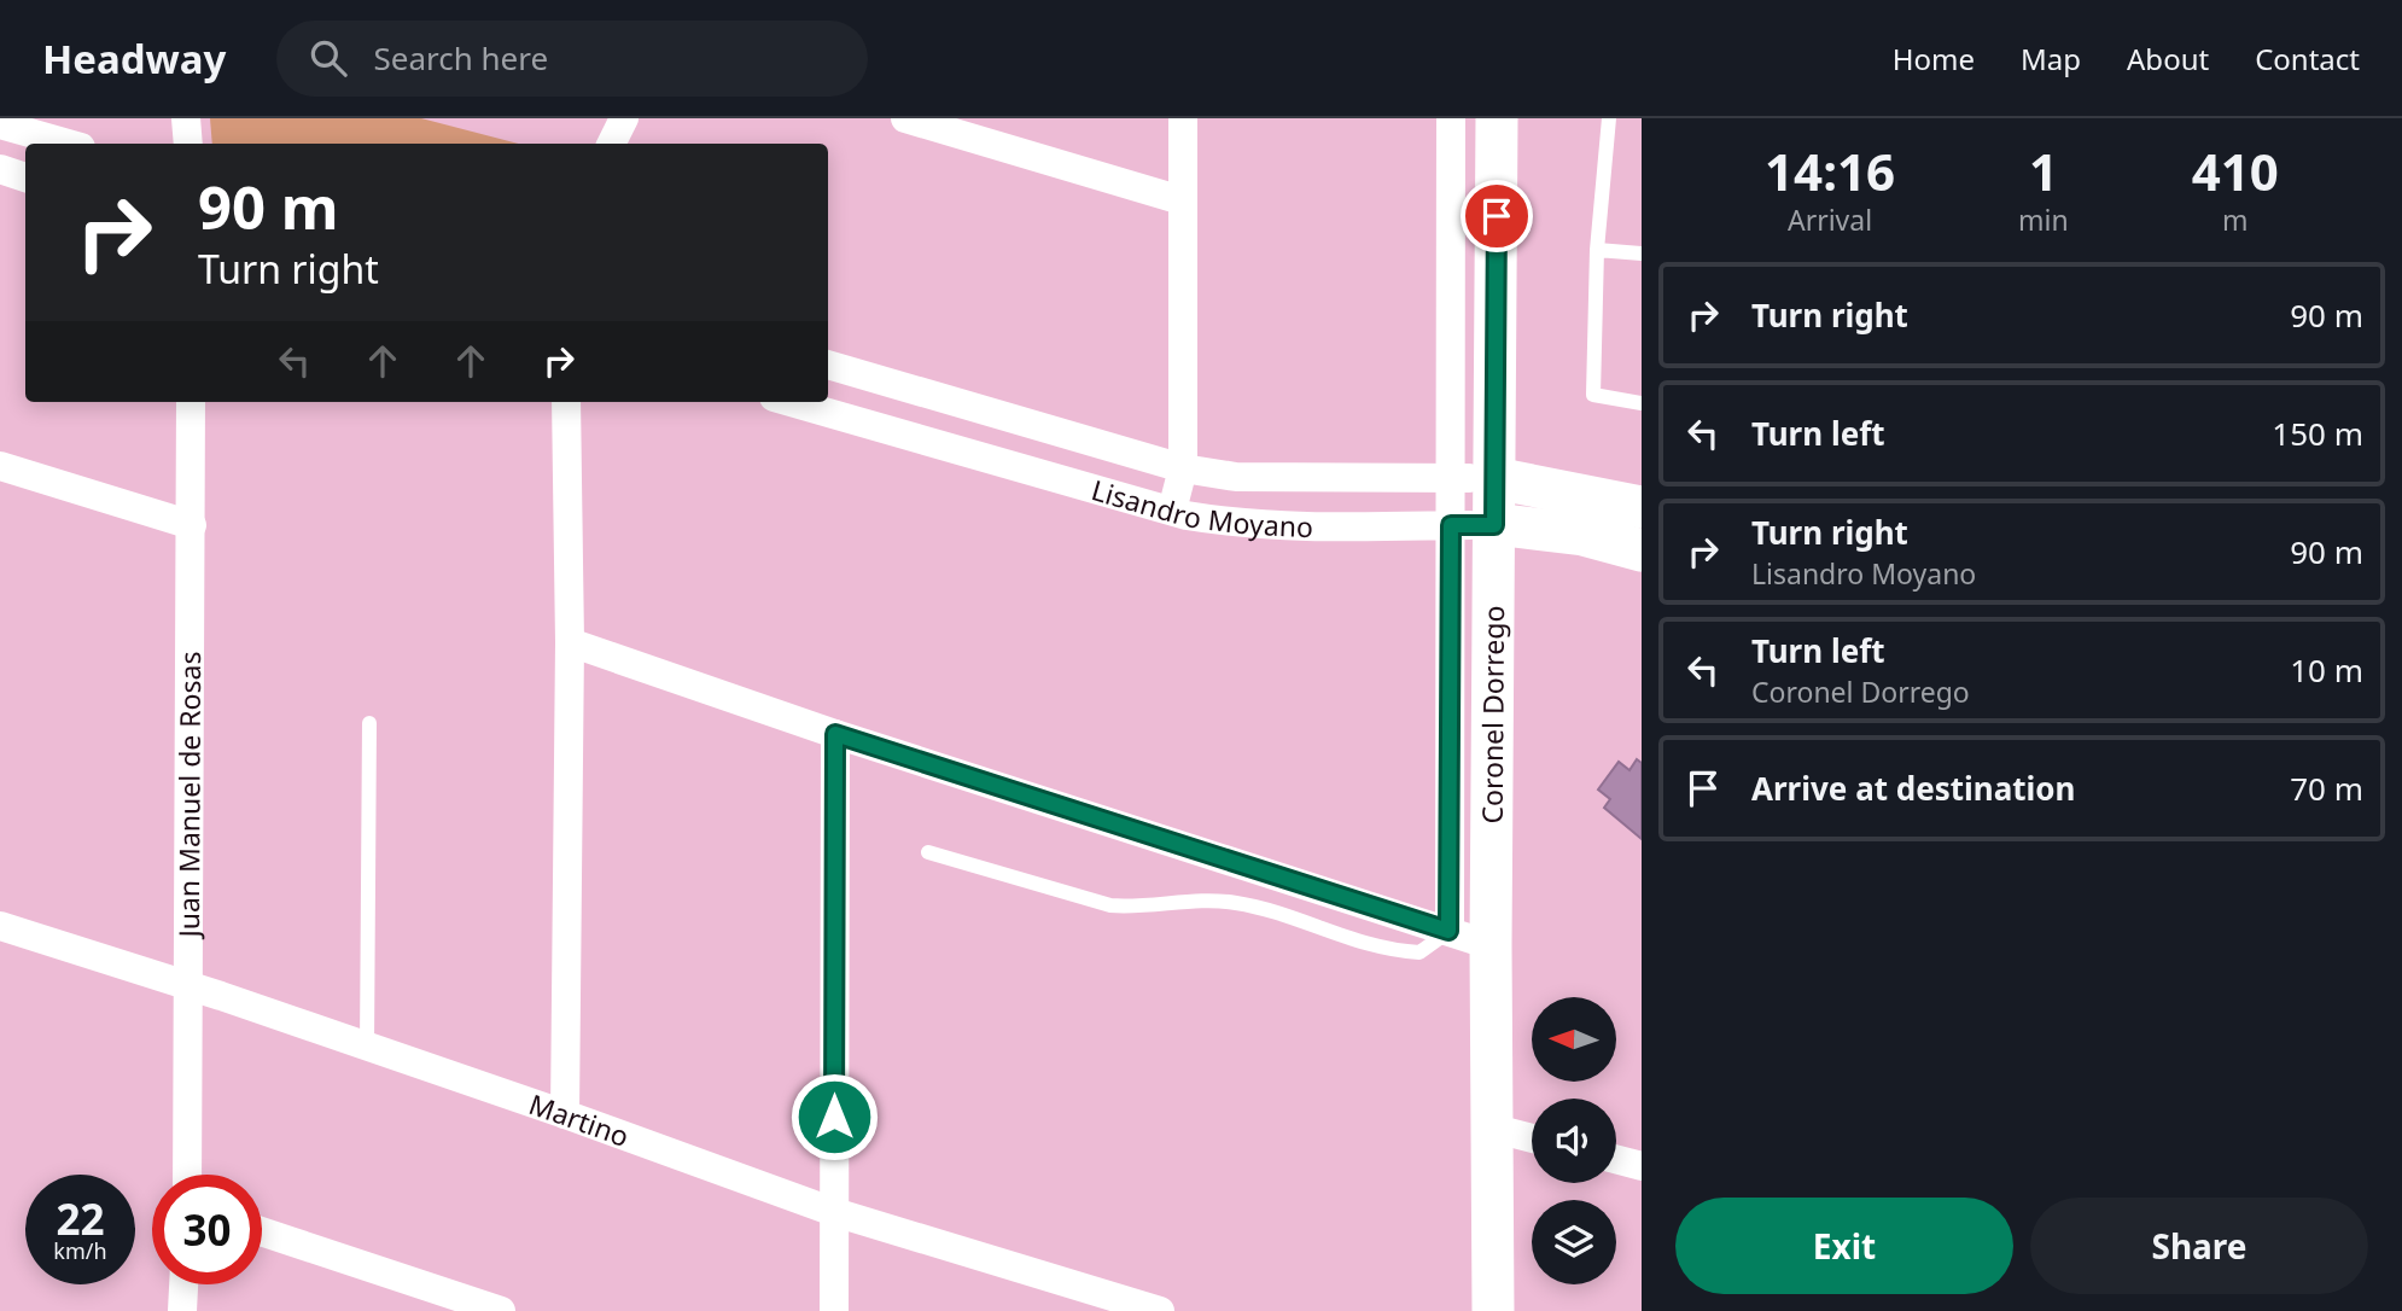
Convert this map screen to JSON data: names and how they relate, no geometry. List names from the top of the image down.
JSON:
{
  "streets": {
    "street": [
      "Lisandro Moyano",
      "Coronel Dorrego",
      "Juan Manuel de Rosas",
      "Martino"
    ]
  },
  "crossings": [
    ["Lisandro Moyano", "Coronel Dorrego"],
    ["Juan Manuel de Rosas", "Martino"]
  ],
  "north": "left",
  "page": {
    "header": "Headway",
    "search": "Search here",
    "nav": [
      "Home",
      "Map",
      "About",
      "Contact"
    ],
    "eta": [
      "14:16",
      "Arrival",
      "1",
      "min",
      "410",
      "m"
    ],
    "turn": ["90 m", "Turn right"],
    "list": [
      {
        "name": "Turn right",
        "value": "90 m"
      },
      {
        "name": "Turn left",
        "value": "150 m"
      },
      {
        "name": "Turn right",
        "note": "Lisandro Moyano",
        "value": "90 m"
      },
      {
        "name": "Turn left",
        "note": "Coronel Dorrego",
        "value": "10 m"
      },
      {
        "name": "Arrive at destination",
        "value": "70 m"
      }
    ],
    "speed": "22 km/h",
    "limit": "30",
    "buttons": ["Exit", "Share"]
  }
}
